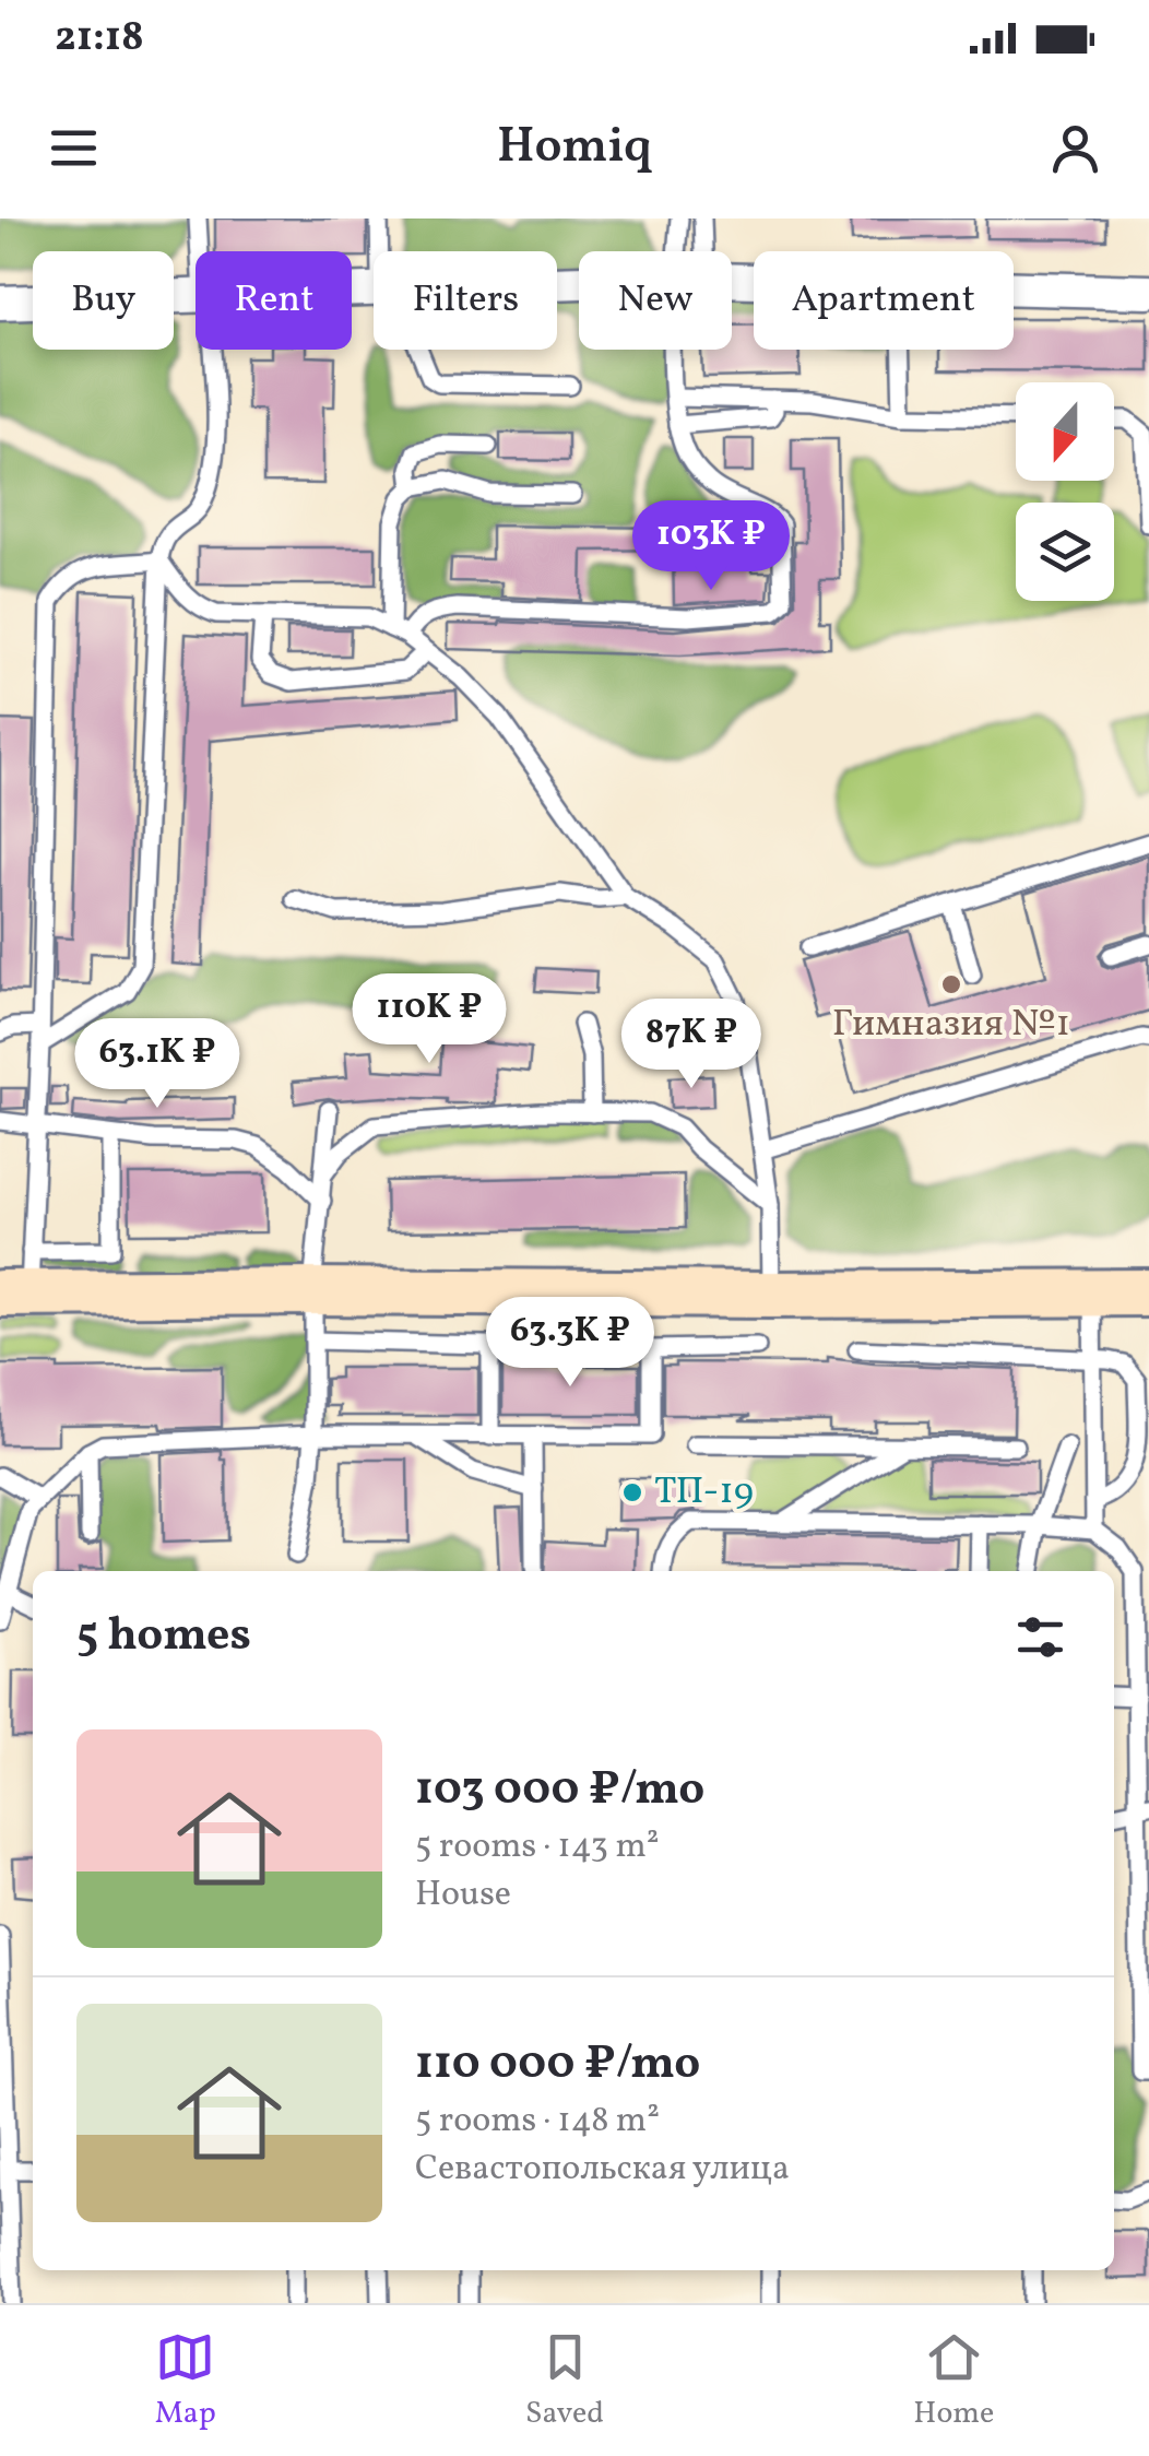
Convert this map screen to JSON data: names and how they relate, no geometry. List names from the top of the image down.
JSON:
{
  "places": ["Гимназия №1", "ТП-19"],
  "north": "bottom",
  "page": {
    "status": "21:18",
    "header": "Homiq",
    "chip": [
      "Buy",
      "Rent",
      "Filters",
      "New",
      "Apartment"
    ],
    "price": [
      "103K ₽",
      "110K ₽",
      "87K ₽",
      "63.1K ₽",
      "63.3K ₽"
    ],
    "heading": "5 homes",
    "list": [
      {
        "name": "103 000 ₽/mo",
        "note": "5 rooms · 143 m² · House"
      },
      {
        "name": "110 000 ₽/mo",
        "note": "5 rooms · 148 m² · Севастопольская улица"
      }
    ],
    "tabs": ["Map", "Saved", "Home"]
  }
}
